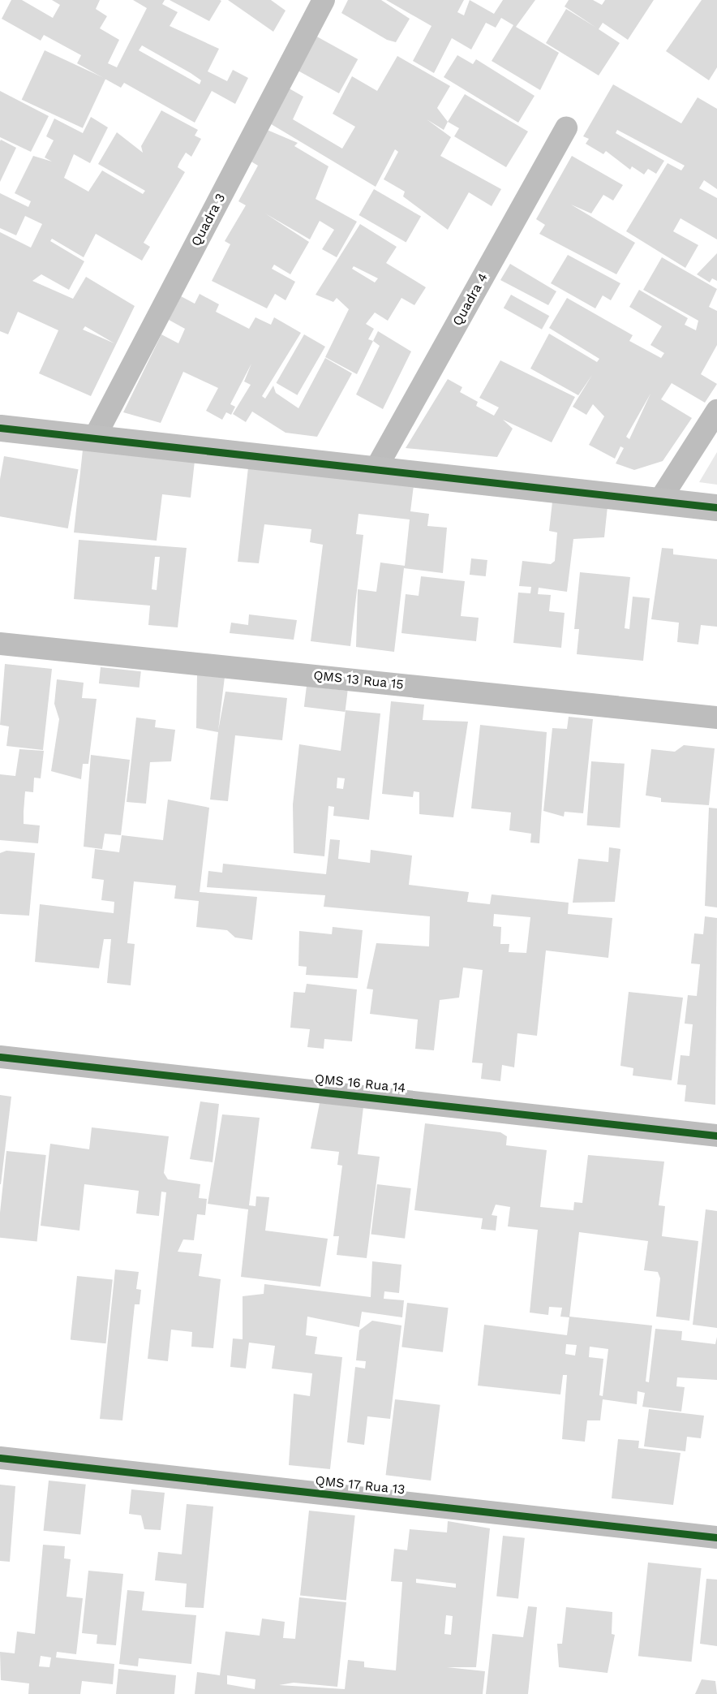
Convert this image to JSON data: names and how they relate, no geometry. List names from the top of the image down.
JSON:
{
  "streets": {
    "street": [
      "Quadra 3",
      "Quadra 4",
      "QMS 13 Rua 15",
      "QMS 16 Rua 14",
      "QMS 17 Rua 13"
    ]
  }
}
